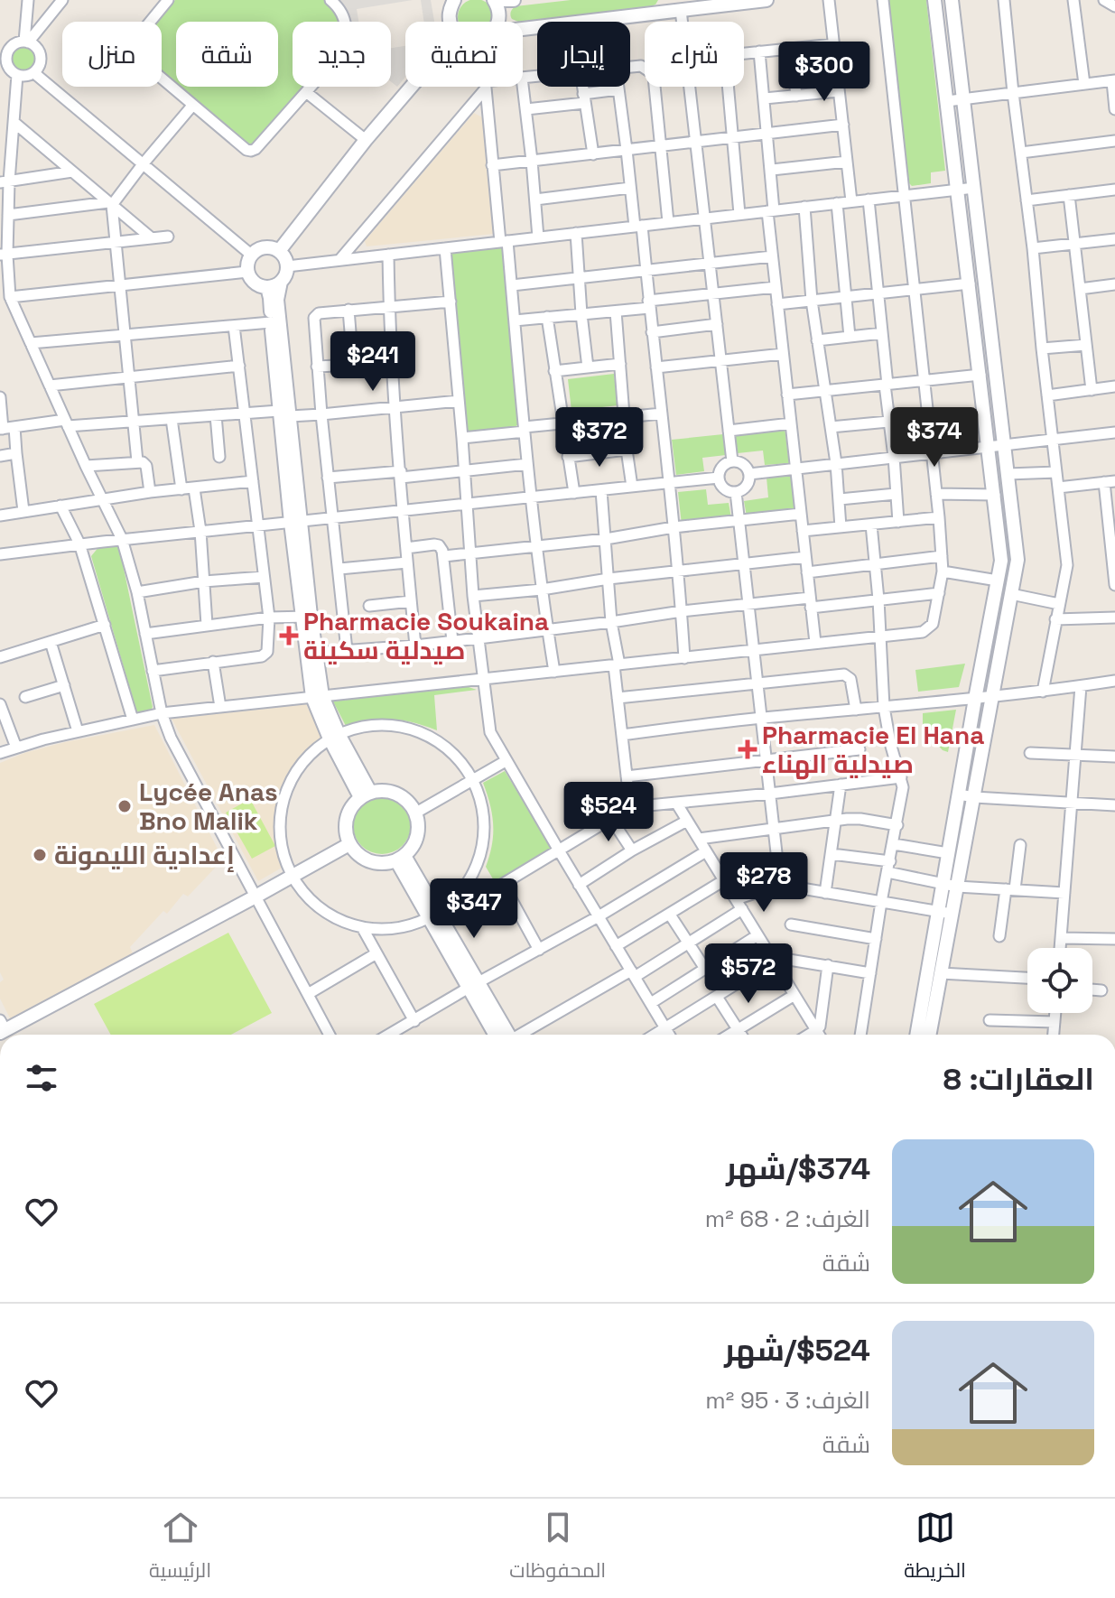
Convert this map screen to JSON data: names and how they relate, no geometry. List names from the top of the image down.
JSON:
{
  "places": {
    "health": ["Pharmacie Soukaina صيدلية سكينة", "Pharmacie El Hana صيدلية الهناء"],
    "other": ["Lycée Anas Bno Malik", "إعدادية الليمونة"]
  },
  "page": {
    "chip": [
      "شراء",
      "إيجار",
      "تصفية",
      "جديد",
      "شقة",
      "منزل"
    ],
    "price": [
      "$300",
      "$241",
      "$372",
      "$374",
      "$524",
      "$278",
      "$347",
      "$572"
    ],
    "heading": "العقارات: 8",
    "list": [
      {
        "name": "$374/شهر",
        "note": "الغرف: 2 · 68 m² · شقة"
      },
      {
        "name": "$524/شهر",
        "note": "الغرف: 3 · 95 m² · شقة"
      }
    ],
    "tabs": ["الخريطة", "المحفوظات", "الرئيسية"]
  }
}
